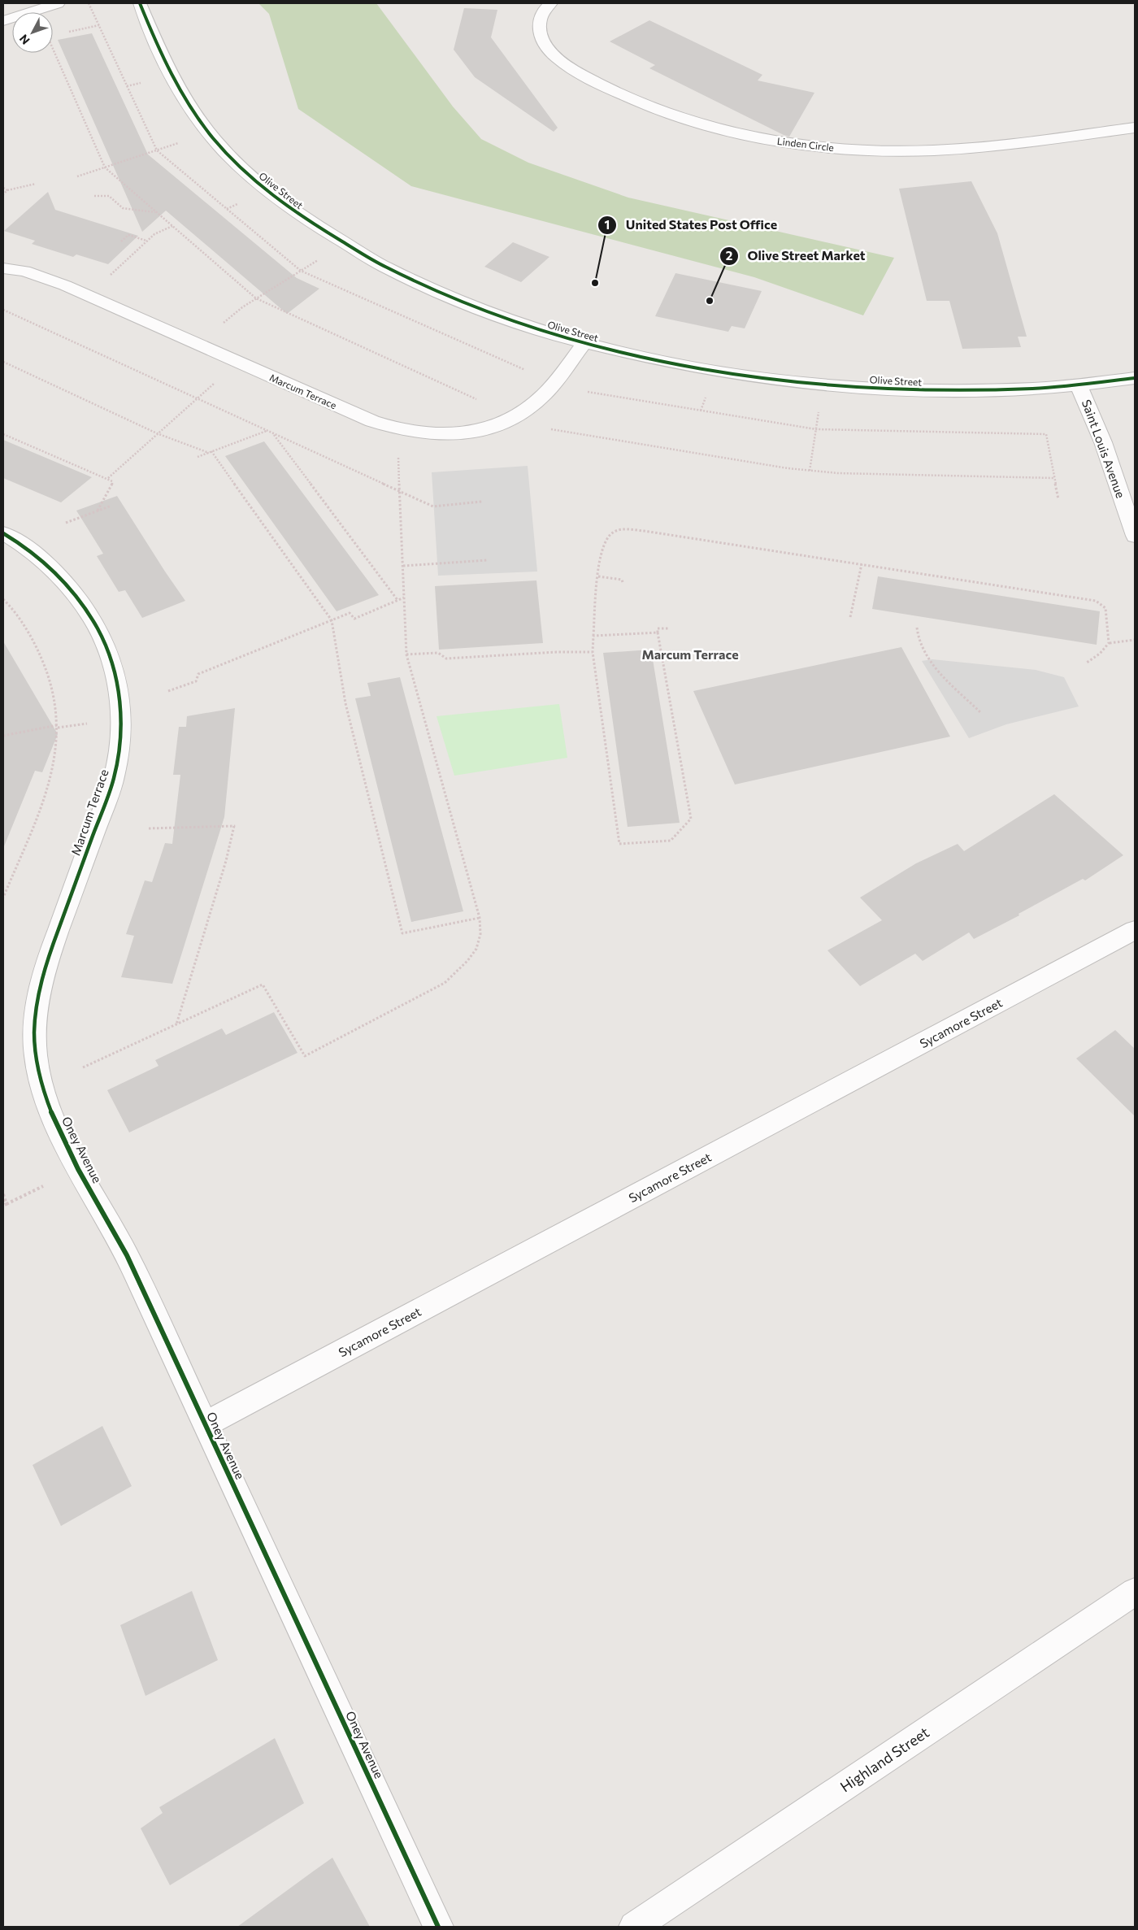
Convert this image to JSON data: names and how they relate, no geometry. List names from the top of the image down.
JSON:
{
  "streets": {
    "street": [
      "Linden Circle",
      "Olive Street",
      "Marcum Terrace",
      "Saint Louis Avenue",
      "Sycamore Street",
      "Oney Avenue",
      "Highland Street"
    ]
  },
  "crossings": [
    ["Olive Street", "Marcum Terrace"],
    ["Olive Street", "Saint Louis Avenue"],
    ["Marcum Terrace", "Oney Avenue"],
    ["Sycamore Street", "Oney Avenue"]
  ],
  "districts": ["Marcum Terrace"],
  "places": ["United States Post Office", "Olive Street Market"],
  "north": "bottom left"
}
